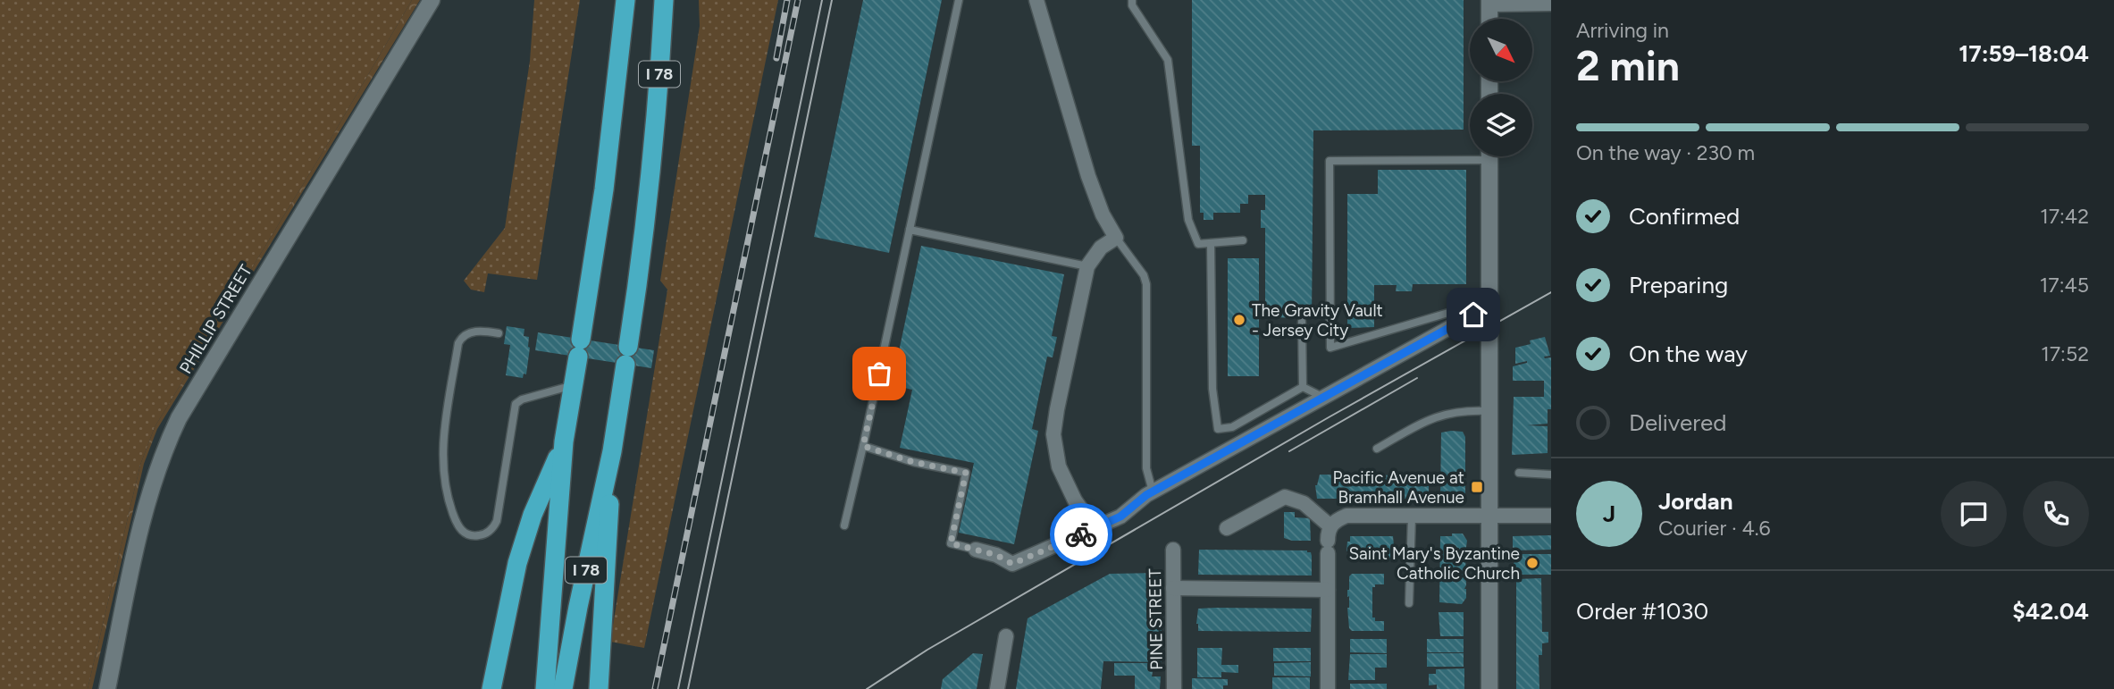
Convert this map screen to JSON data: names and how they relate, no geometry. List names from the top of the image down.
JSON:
{
  "streets": {
    "highway": ["I 78"],
    "street": ["PHILLIP STREET", "PINE STREET"]
  },
  "places": {
    "other": ["The Gravity Vault - Jersey City", "Saint Mary's Byzantine Catholic Church"],
    "transit": ["Pacific Avenue at Bramhall Avenue"]
  },
  "north": "bottom right",
  "page": {
    "heading": ["2 min", "Arriving in", "17:59–18:04"],
    "panel": [
      "Jordan",
      "Courier · 4.6",
      "Order #1030",
      "$42.04"
    ],
    "bar": "On the way · 230 m",
    "list": [
      ["Confirmed", "17:42"],
      ["Preparing", "17:45"],
      ["On the way", "17:52"],
      "Delivered"
    ],
    "round": "J"
  }
}
